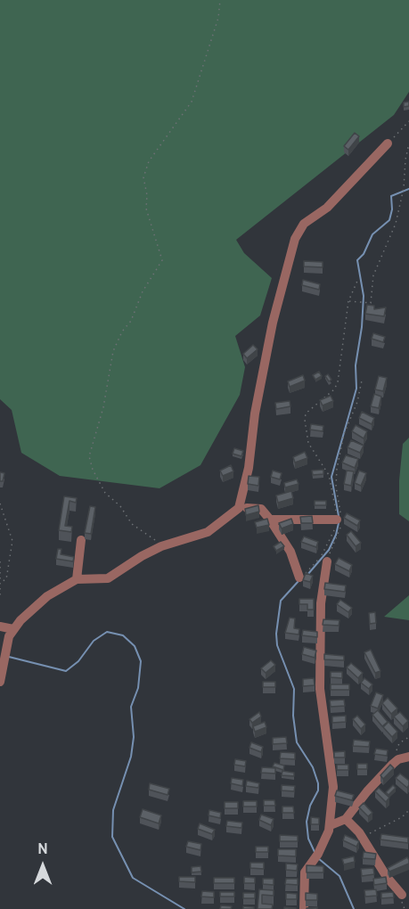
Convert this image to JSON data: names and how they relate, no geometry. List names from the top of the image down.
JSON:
{
  "north": "top"
}
